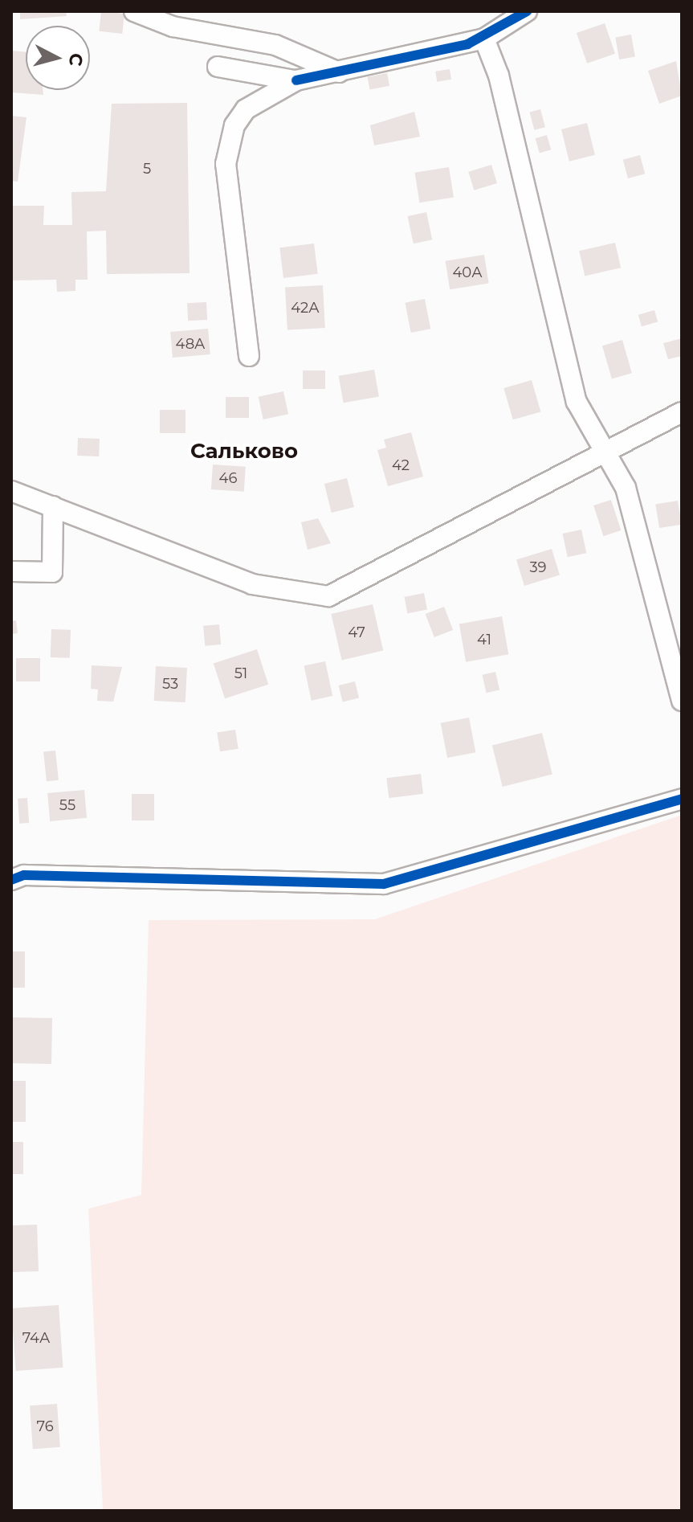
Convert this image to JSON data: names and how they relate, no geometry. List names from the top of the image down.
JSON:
{
  "districts": ["Сальково"],
  "house_numbers": [
    "5",
    "40А",
    "42А",
    "48А",
    "42",
    "46",
    "39",
    "47",
    "41",
    "51",
    "53",
    "55",
    "74А",
    "76"
  ],
  "north": "right"
}
